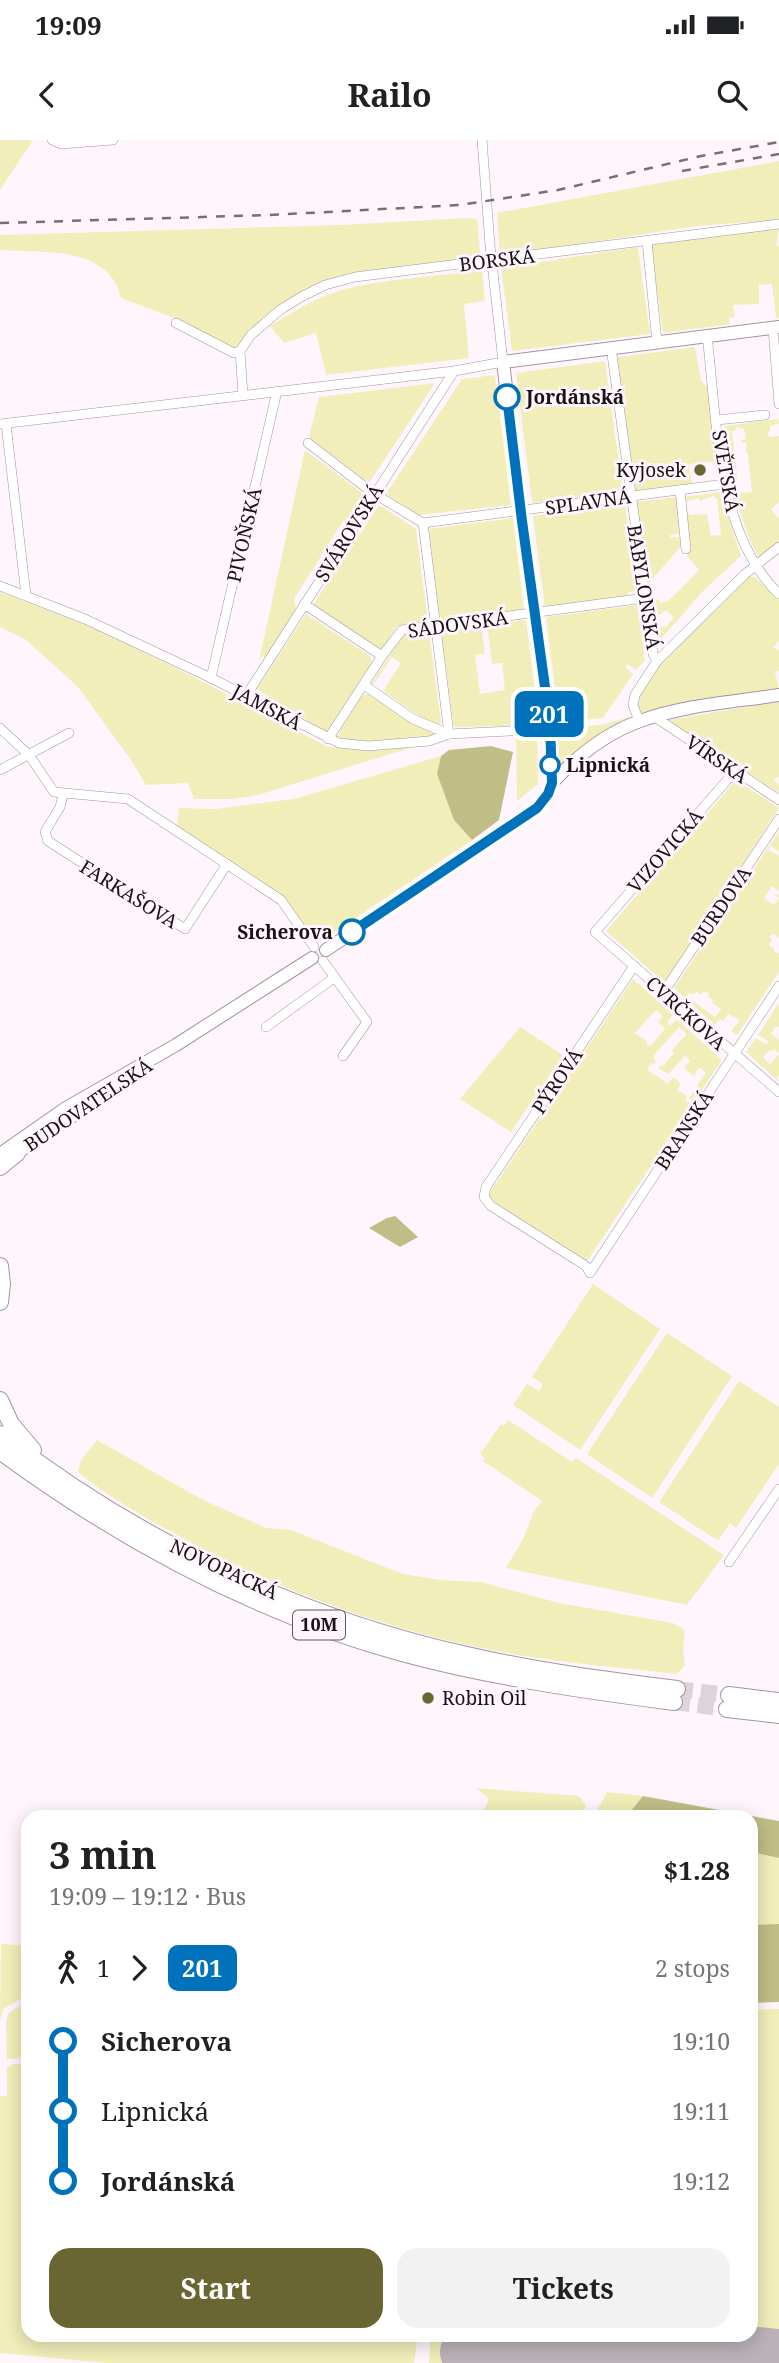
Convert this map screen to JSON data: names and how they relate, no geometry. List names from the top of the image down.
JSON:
{
  "streets": {
    "highway": ["NOVOPACKÁ", "10M"],
    "street": [
      "BORSKÁ",
      "SVĚTSKÁ",
      "SPLAVNÁ",
      "SVÁROVSKÁ",
      "PIVOŇSKÁ",
      "BABYLONSKÁ",
      "SÁDOVSKÁ",
      "JAMSKÁ",
      "VÍRSKÁ",
      "VIZOVICKÁ",
      "FARKAŠOVA",
      "BURDOVA",
      "CVRČKOVA",
      "PÝROVÁ",
      "BUDOVATELSKÁ",
      "BRANSKÁ"
    ]
  },
  "crossings": [
    ["SVĚTSKÁ", "SPLAVNÁ"],
    ["SPLAVNÁ", "BABYLONSKÁ"],
    ["SVÁROVSKÁ", "JAMSKÁ"],
    ["PIVOŇSKÁ", "JAMSKÁ"],
    ["BABYLONSKÁ", "SÁDOVSKÁ"],
    ["SÁDOVSKÁ", "JAMSKÁ"],
    ["VÍRSKÁ", "VIZOVICKÁ"],
    ["VIZOVICKÁ", "CVRČKOVA"],
    ["BURDOVA", "CVRČKOVA"],
    ["CVRČKOVA", "PÝROVÁ"],
    ["CVRČKOVA", "BRANSKÁ"],
    ["PÝROVÁ", "BRANSKÁ"]
  ],
  "places": [
    "Jordánská",
    "Kyjosek",
    "Lipnická",
    "Sicherova",
    "Robin Oil"
  ],
  "lines": ["bus line 201"],
  "page": {
    "status": "19:09",
    "header": "Railo",
    "on_map": "201",
    "heading": ["3 min", "19:09 – 19:12 · Bus", "$1.28"],
    "legs": ["1", "201", "2 stops"],
    "list": [
      {
        "name": "Sicherova",
        "value": "19:10"
      },
      {
        "name": "Lipnická",
        "value": "19:11"
      },
      {
        "name": "Jordánská",
        "value": "19:12"
      }
    ],
    "buttons": ["Start", "Tickets"]
  }
}
